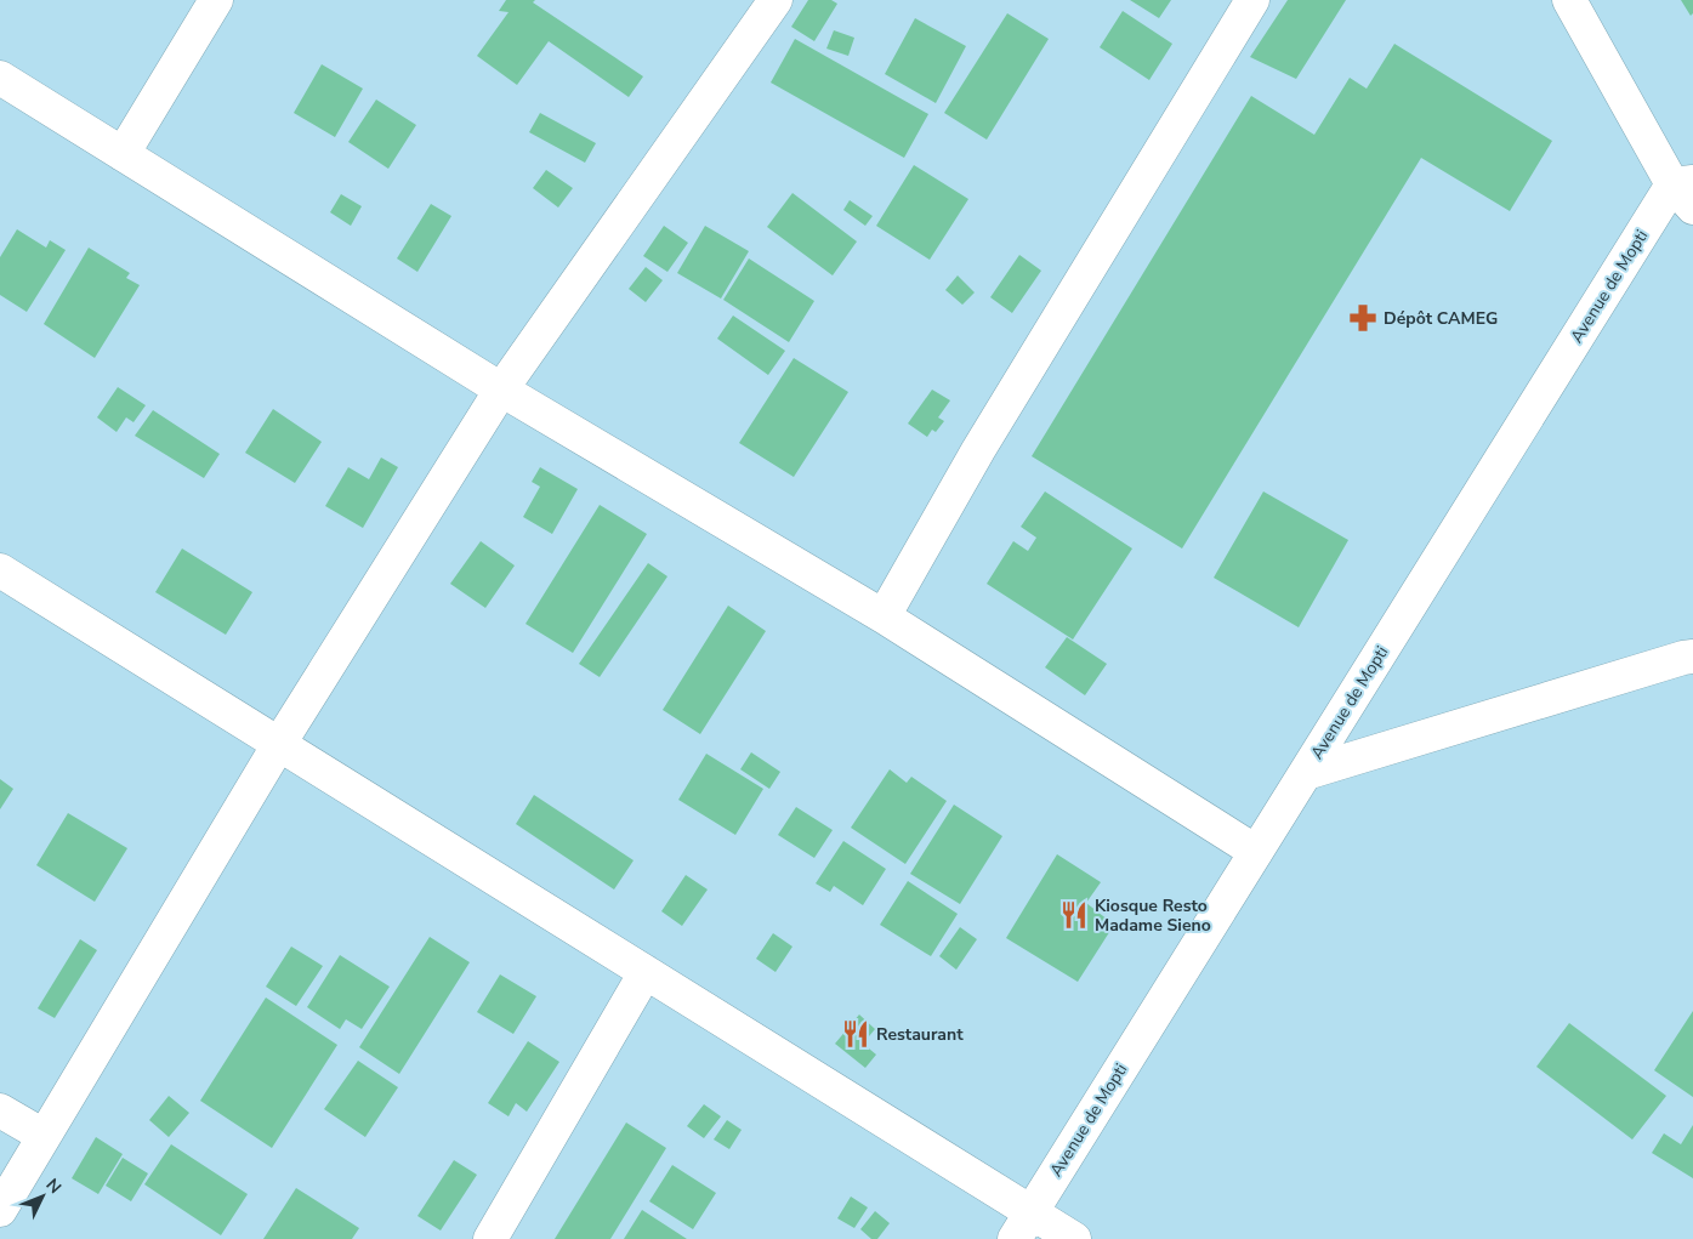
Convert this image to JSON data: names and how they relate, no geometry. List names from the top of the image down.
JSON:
{
  "streets": {
    "street": ["Avenue de Mopti"]
  },
  "places": {
    "pharmacy": ["Dépôt CAMEG"],
    "restaurant": ["Kiosque Resto Madame Sieno", "Restaurant"]
  },
  "north": "top right"
}
